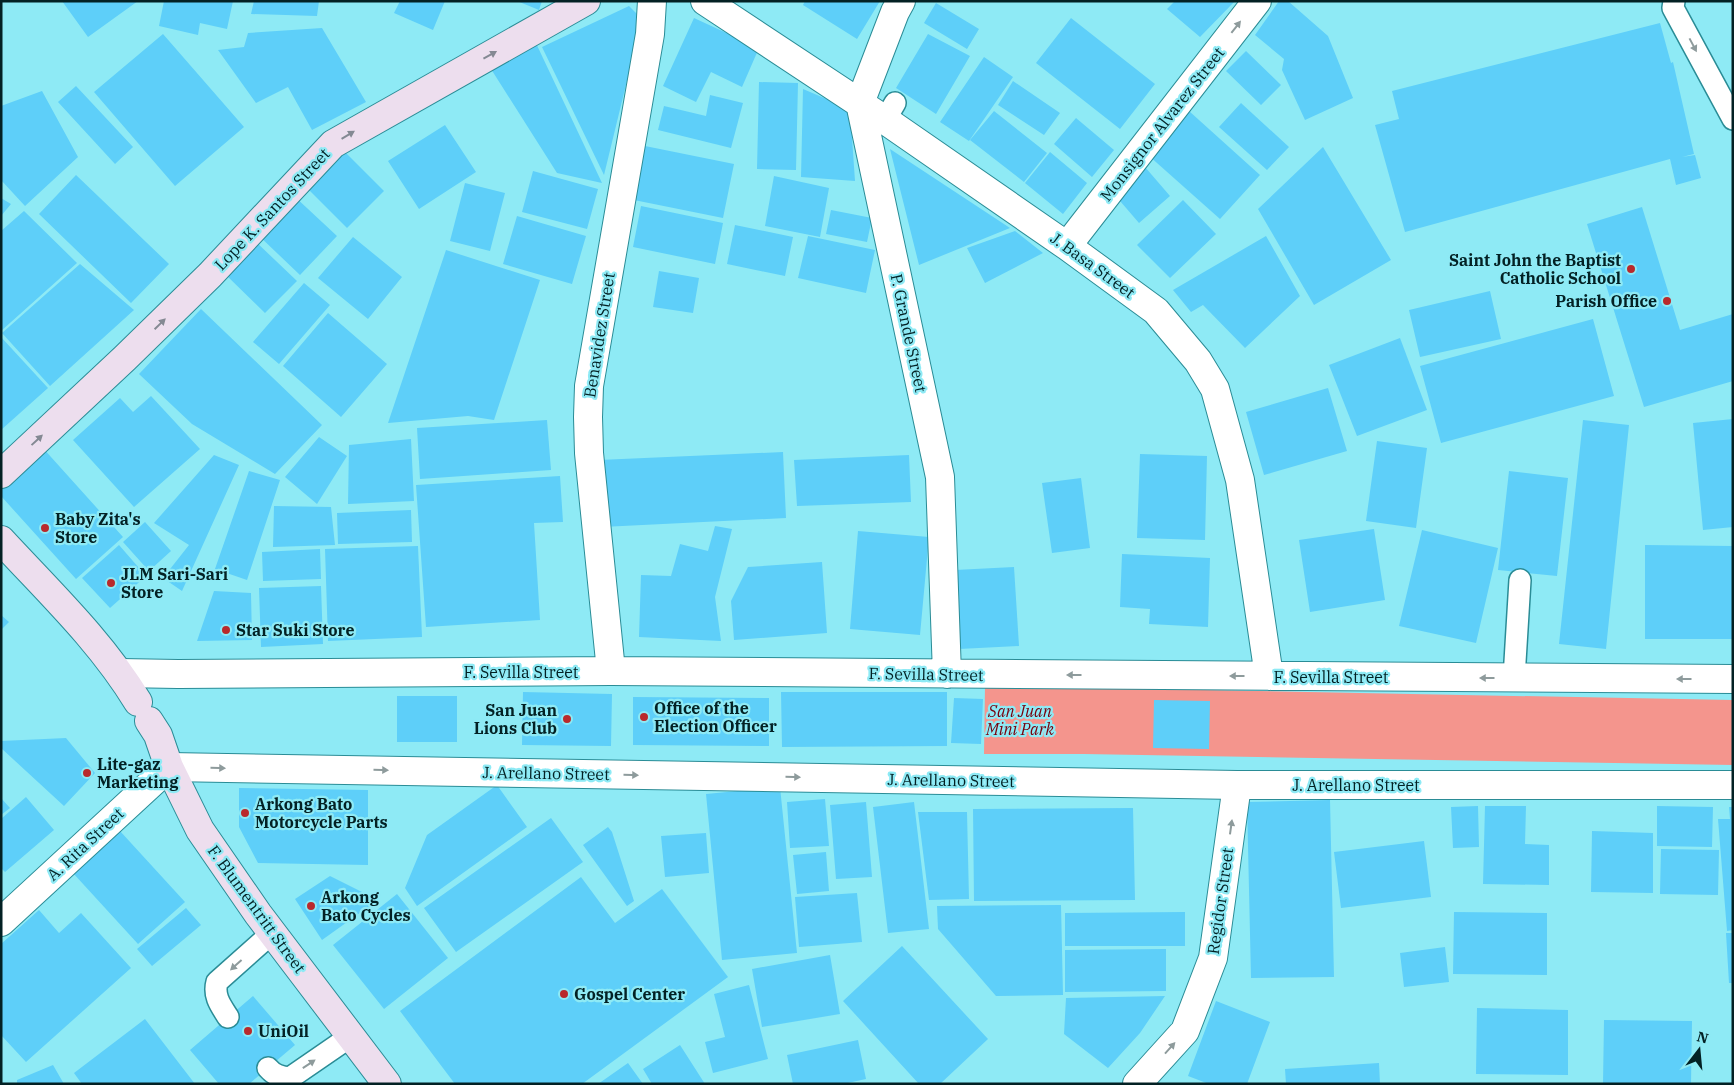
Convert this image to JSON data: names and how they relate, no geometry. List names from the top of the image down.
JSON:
{
  "streets": {
    "street": [
      "Monsignor Alvarez Street",
      "Lope K. Santos Street",
      "J. Basa Street",
      "P. Grande Street",
      "Benavidez Street",
      "F. Sevilla Street",
      "J. Arellano Street",
      "A. Rita Street",
      "Regidor Street",
      "F. Blumentritt Street"
    ]
  },
  "crossings": [
    ["Monsignor Alvarez Street", "J. Basa Street"],
    ["J. Basa Street", "P. Grande Street"],
    ["J. Basa Street", "F. Sevilla Street"],
    ["P. Grande Street", "F. Sevilla Street"],
    ["Benavidez Street", "F. Sevilla Street"],
    ["F. Sevilla Street", "F. Blumentritt Street"],
    ["J. Arellano Street", "A. Rita Street"],
    ["J. Arellano Street", "Regidor Street"],
    ["J. Arellano Street", "F. Blumentritt Street"],
    ["A. Rita Street", "F. Blumentritt Street"]
  ],
  "one_way": [
    "Monsignor Alvarez Street",
    "Lope K. Santos Street",
    "F. Sevilla Street",
    "J. Arellano Street",
    "Regidor Street"
  ],
  "parks": ["San Juan Mini Park"],
  "places": [
    "Saint John the Baptist Catholic School",
    "Parish Office",
    "Baby Zita's Store",
    "JLM Sari-Sari Store",
    "Star Suki Store",
    "Office of the Election Officer",
    "San Juan Lions Club",
    "Lite-gaz Marketing",
    "Arkong Bato Motorcycle Parts",
    "Arkong Bato Cycles",
    "Gospel Center",
    "UniOil"
  ],
  "north": "top"
}
